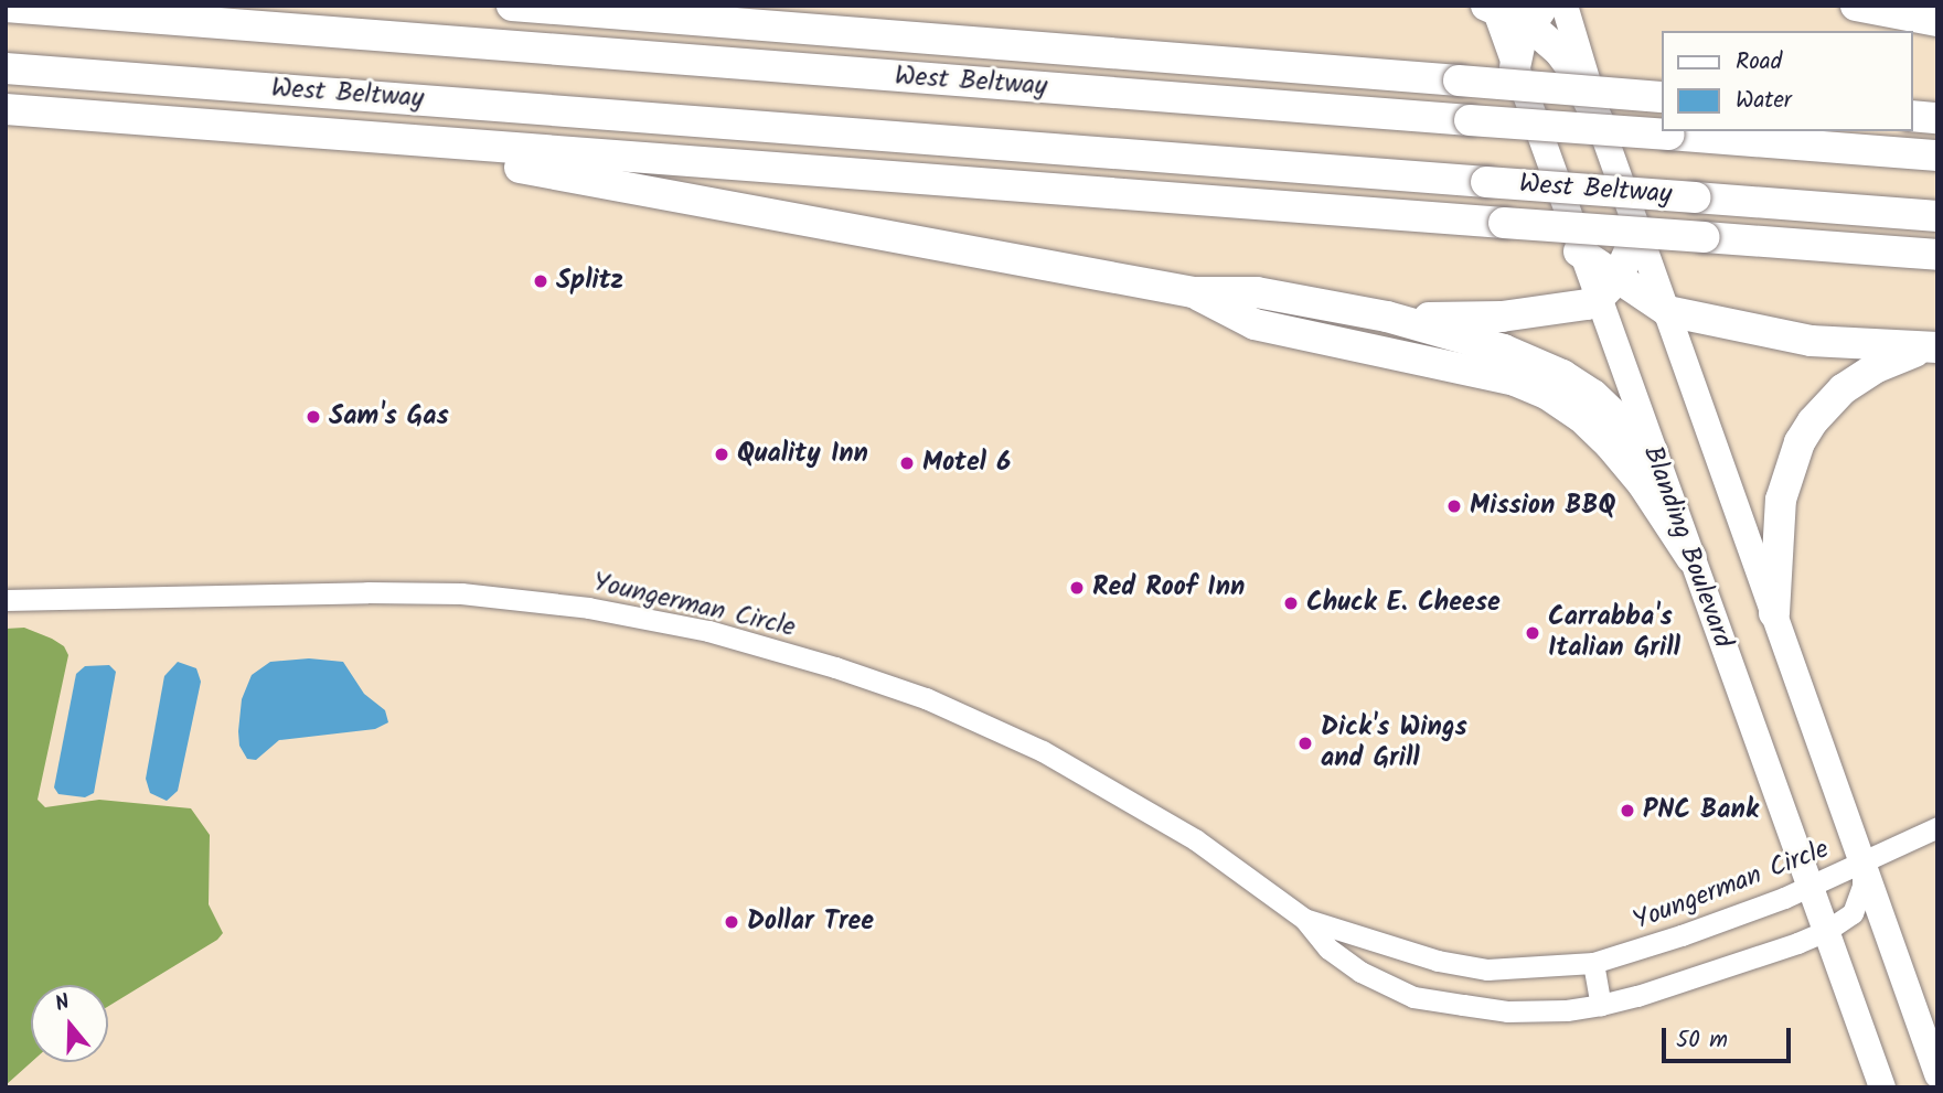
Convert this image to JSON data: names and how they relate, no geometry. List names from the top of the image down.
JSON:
{
  "streets": {
    "highway": ["West Beltway"],
    "main road": ["Blanding Boulevard"],
    "street": ["Youngerman Circle"]
  },
  "crossings": [
    ["Blanding Boulevard", "Youngerman Circle"]
  ],
  "places": [
    "Splitz",
    "Sam's Gas",
    "Quality Inn",
    "Motel 6",
    "Mission BBQ",
    "Red Roof Inn",
    "Chuck E. Cheese",
    "Carrabba's Italian Grill",
    "Dick's Wings and Grill",
    "PNC Bank",
    "Dollar Tree"
  ],
  "legend": ["Road", "Water"],
  "scale_bar": "50 m",
  "north": "top"
}
